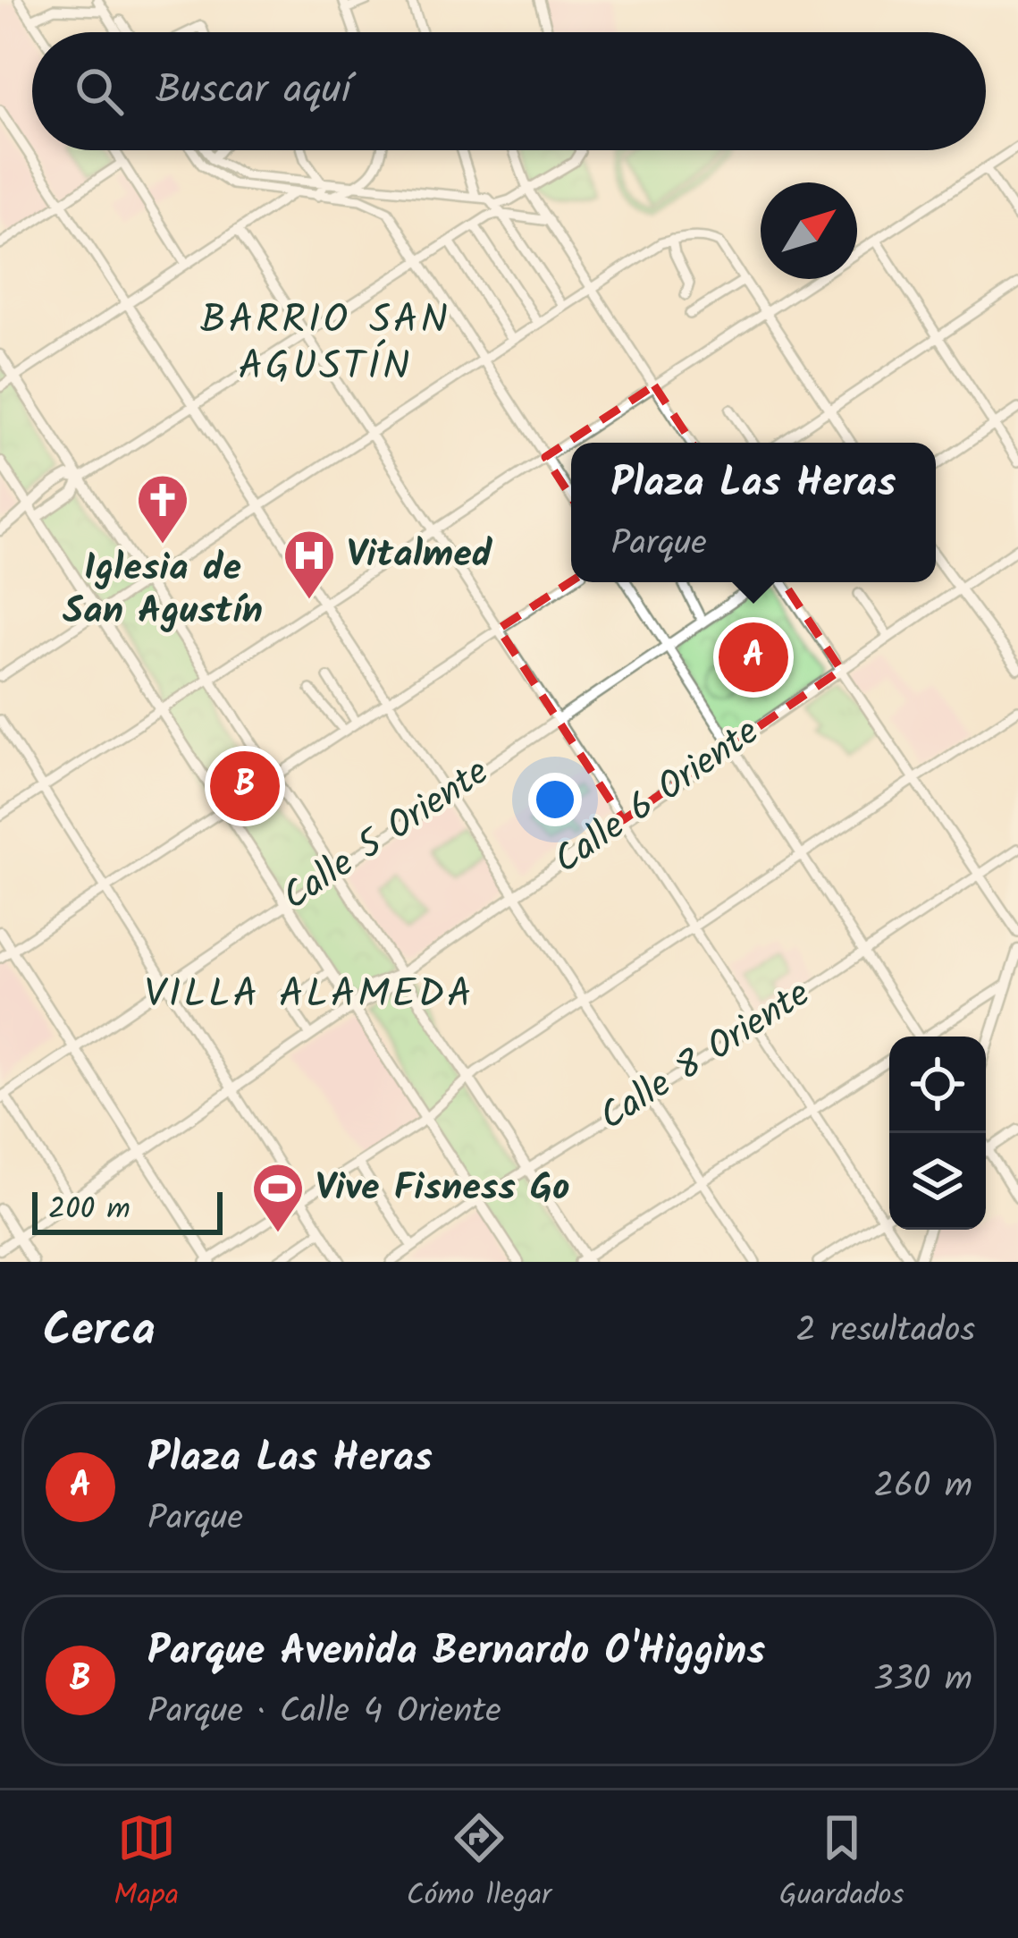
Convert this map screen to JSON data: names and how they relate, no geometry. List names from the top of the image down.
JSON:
{
  "streets": {
    "main road": ["Calle 6 Oriente", "Calle 5 Oriente"],
    "street": ["Calle 8 Oriente"]
  },
  "districts": ["BARRIO SAN AGUSTÍN", "VILLA ALAMEDA"],
  "places": {
    "church": ["Iglesia de San Agustín"],
    "hospital": ["Vitalmed"],
    "sports": ["Vive Fisness Go"]
  },
  "scale_bar": "200 m",
  "north": "top right",
  "page": {
    "search": "Buscar aquí",
    "popup": ["Plaza Las Heras", "Parque"],
    "pins": ["A", "B"],
    "scale": "200 m",
    "heading": ["Cerca", "2 resultados"],
    "list": [
      {
        "mark": "A",
        "name": "Plaza Las Heras",
        "note": "Parque",
        "value": "260 m"
      },
      {
        "mark": "B",
        "name": "Parque Avenida Bernardo O'Higgins",
        "note": "Parque · Calle 4 Oriente",
        "value": "330 m"
      }
    ],
    "nav": ["Mapa", "Cómo llegar", "Guardados"]
  }
}
